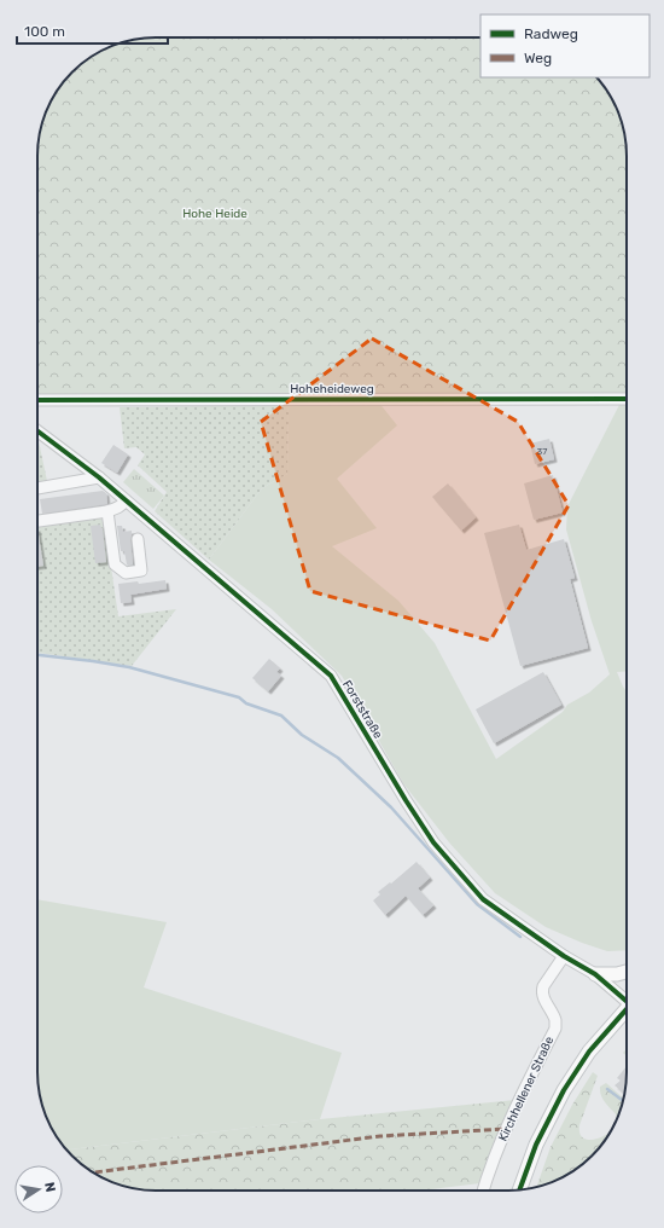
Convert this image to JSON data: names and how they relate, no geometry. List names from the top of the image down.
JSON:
{
  "streets": {
    "street": ["Hoheheideweg", "Forststraße", "Kirchhellener Straße"]
  },
  "crossings": [
    ["Forststraße", "Kirchhellener Straße"]
  ],
  "parks": ["Hohe Heide"],
  "house_numbers": ["37"],
  "legend": ["Radweg", "Weg"],
  "scale_bar": "100 m",
  "north": "right"
}
